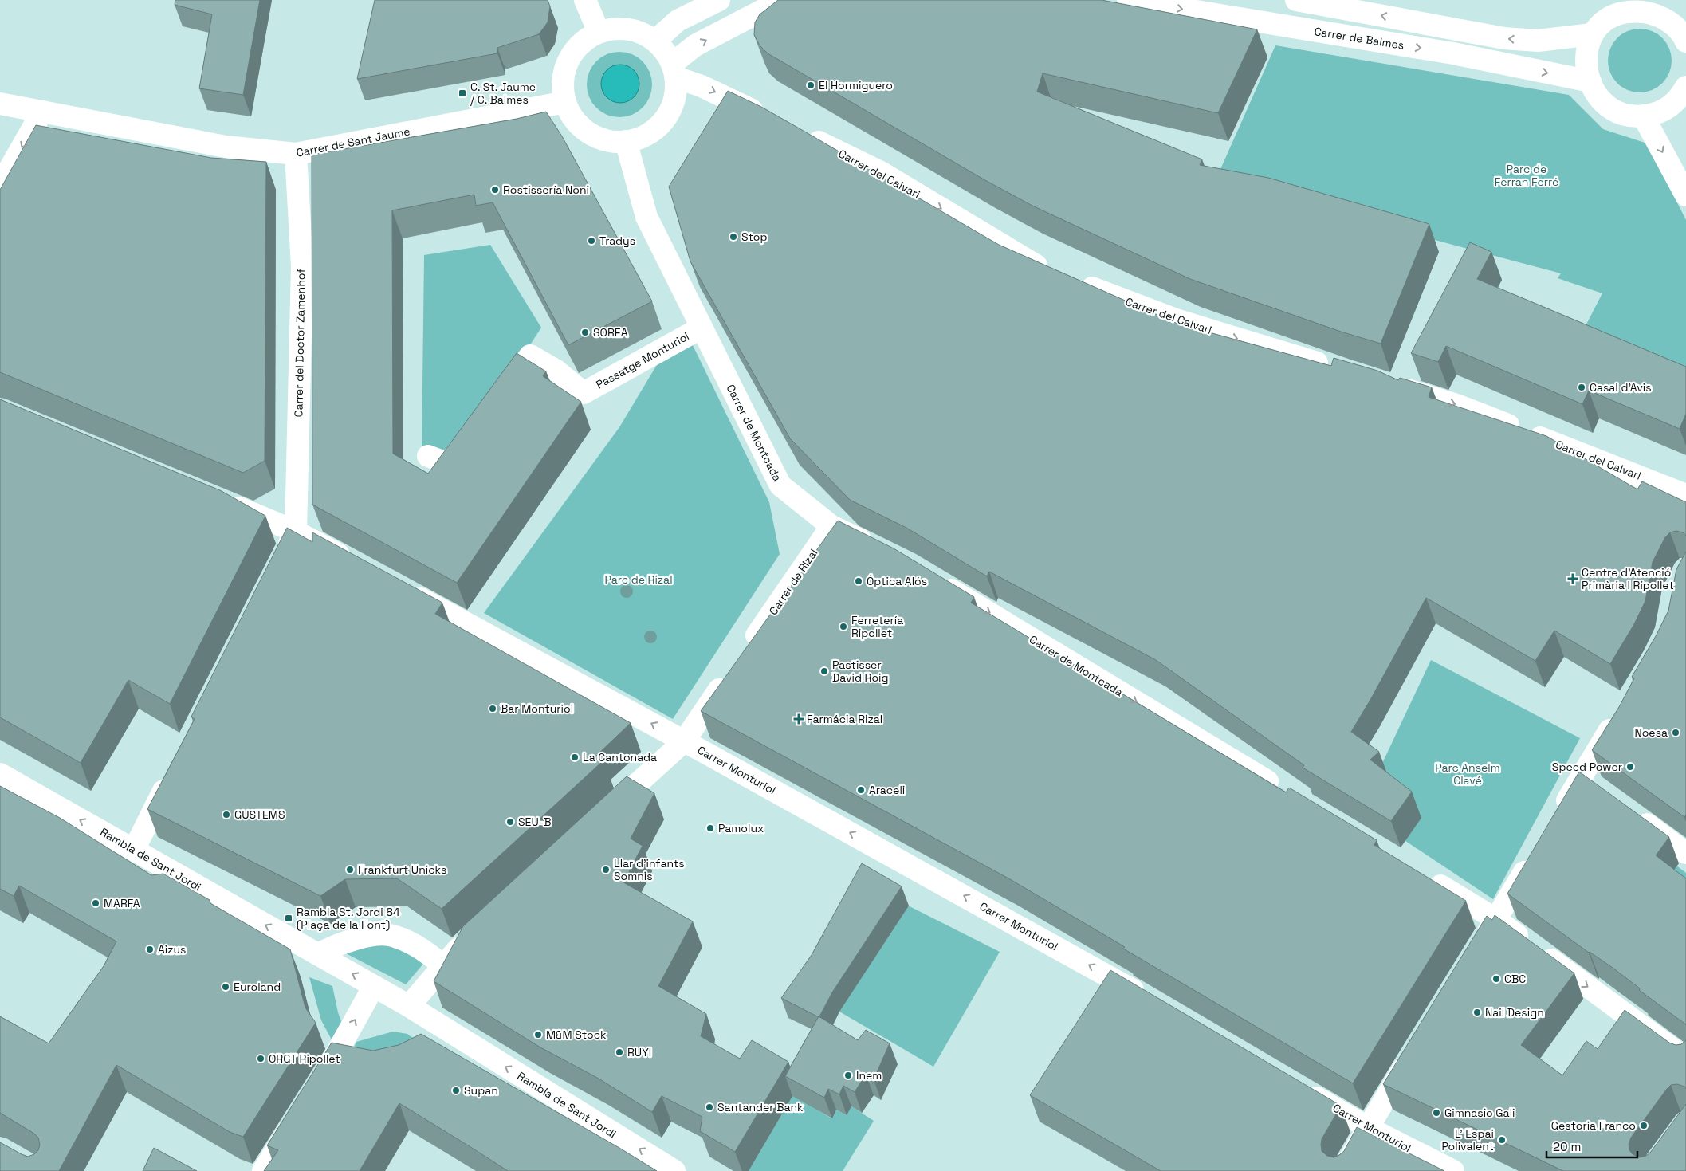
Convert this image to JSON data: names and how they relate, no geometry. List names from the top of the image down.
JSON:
{
  "streets": {
    "street": [
      "Carrer de Balmes",
      "Carrer de Sant Jaume",
      "Carrer del Calvari",
      "Carrer del Doctor Zamenhof",
      "Passatge Monturiol",
      "Carrer de Montcada",
      "Carrer de Rizal",
      "Carrer Monturiol",
      "Rambla de Sant Jordi"
    ]
  },
  "crossings": [
    ["Carrer de Sant Jaume", "Carrer del Doctor Zamenhof"],
    ["Carrer de Sant Jaume", "Carrer de Montcada"],
    ["Passatge Monturiol", "Carrer de Montcada"],
    ["Carrer de Montcada", "Carrer de Rizal"]
  ],
  "one_way": [
    "Carrer del Calvari",
    "Carrer de Montcada",
    "Carrer Monturiol",
    "Rambla de Sant Jordi"
  ],
  "parks": ["Parc de Ferran Ferré", "Parc de Rizal", "Parc Anselm Clavé"],
  "places": {
    "other": [
      "El Hormiguero",
      "Rostissería Noni",
      "Stop",
      "Tradys",
      "SOREA",
      "Casal d'Avis",
      "Óptica Alós",
      "Ferretería Ripollet",
      "Pastisser David Roig",
      "Bar Monturiol",
      "Noesa",
      "La Cantonada",
      "Speed Power",
      "Araceli",
      "GUSTEMS",
      "SEU-B",
      "Pamolux",
      "Frankfurt Unicks",
      "Llar d'infants Somnis",
      "MARFA",
      "Aizus",
      "CBC",
      "Euroland",
      "Nail Design",
      "M&M Stock",
      "RUYI",
      "ORGT Ripollet",
      "Inem",
      "Supan",
      "Santander Bank",
      "Gimnasio Gali",
      "Gestoria Franco",
      "L' Espai Polivalent"
    ],
    "transit": ["C. St. Jaume / C. Balmes", "Rambla St. Jordi 84 (Plaça de la Font)"],
    "health": ["Centre d'Atenció Primària I Ripollet", "Farmácia Rizal"]
  },
  "scale_bar": "20 m"
}
